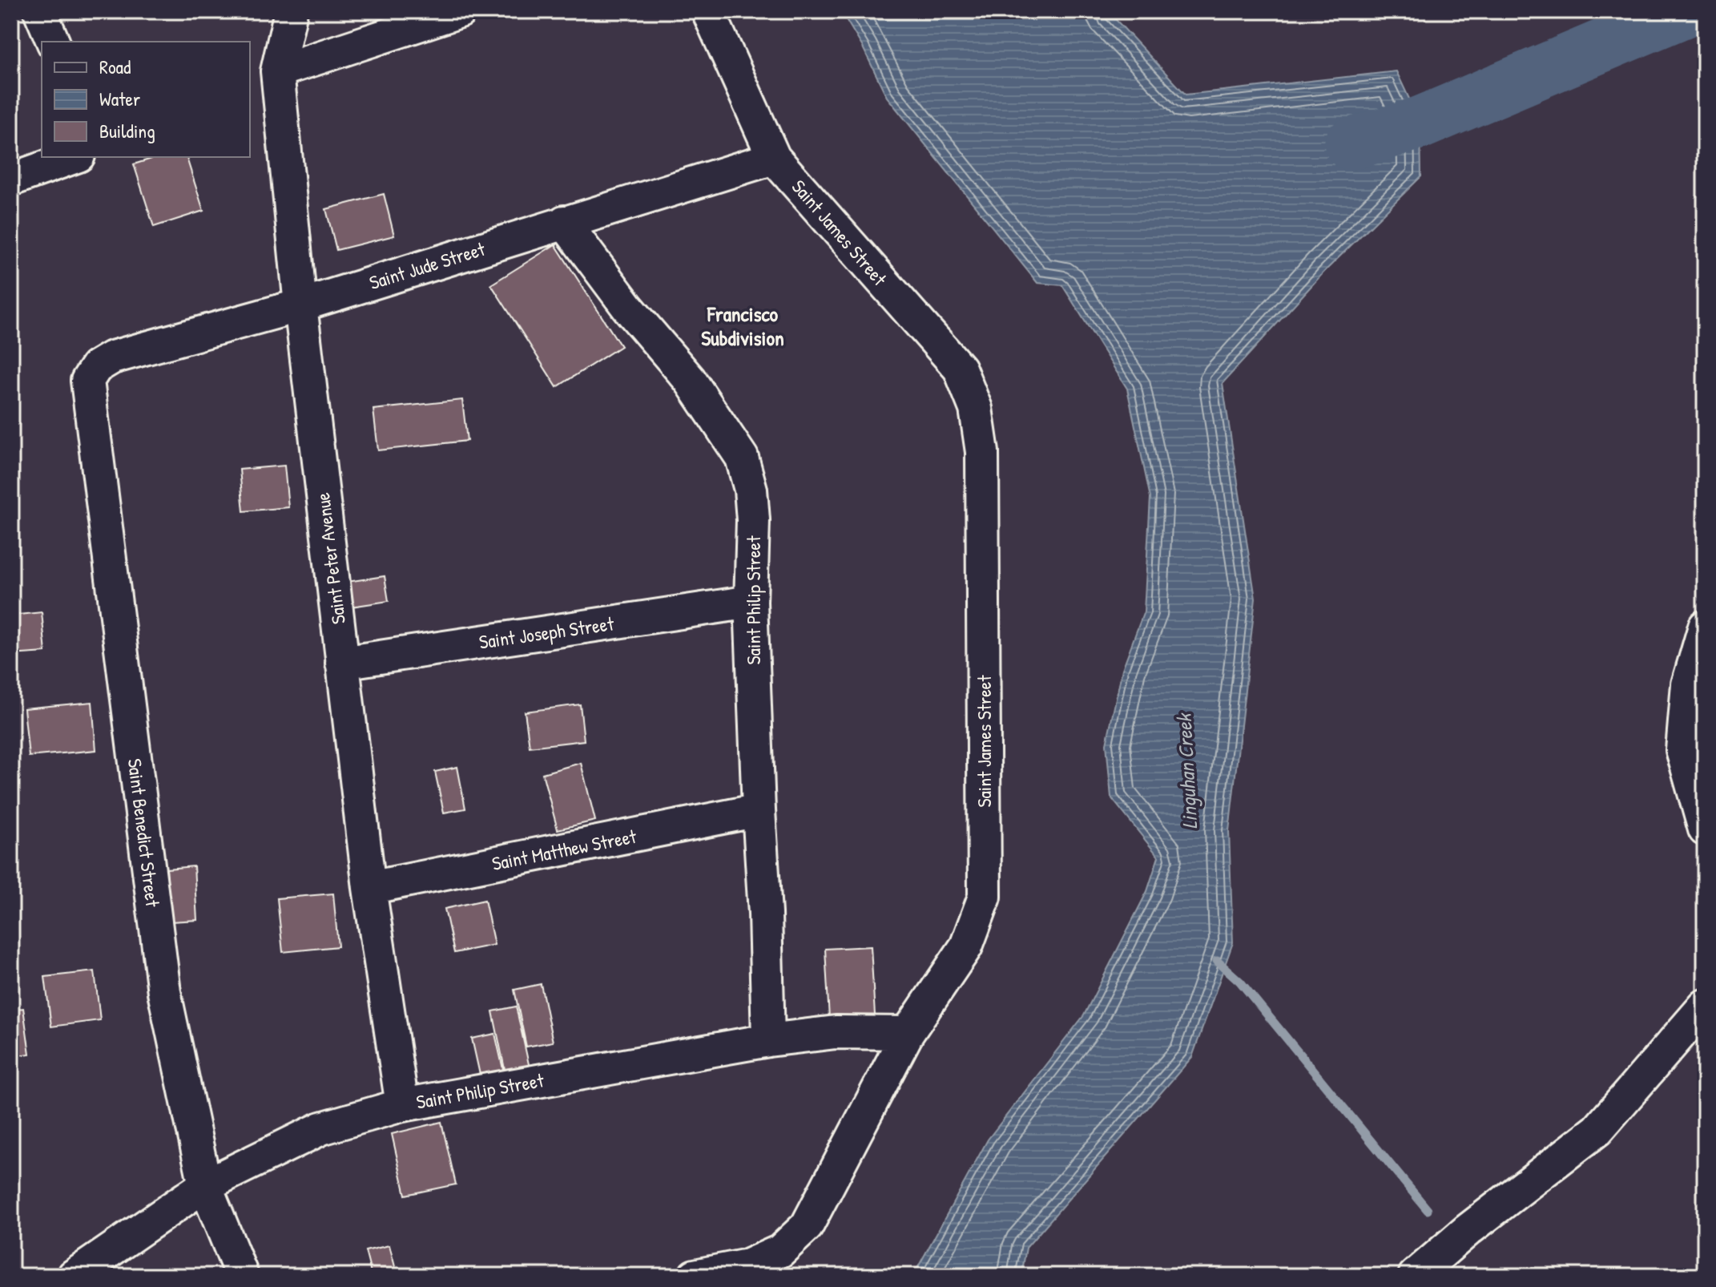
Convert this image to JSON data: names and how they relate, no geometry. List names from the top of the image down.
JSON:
{
  "streets": {
    "street": [
      "Saint James Street",
      "Saint Jude Street",
      "Saint Peter Avenue",
      "Saint Philip Street",
      "Saint Joseph Street",
      "Saint Benedict Street",
      "Saint Matthew Street"
    ]
  },
  "crossings": [
    ["Saint James Street", "Saint Jude Street"],
    ["Saint James Street", "Saint Philip Street"],
    ["Saint Jude Street", "Saint Peter Avenue"],
    ["Saint Jude Street", "Saint Philip Street"],
    ["Saint Jude Street", "Saint Benedict Street"],
    ["Saint Peter Avenue", "Saint Philip Street"],
    ["Saint Peter Avenue", "Saint Joseph Street"],
    ["Saint Peter Avenue", "Saint Matthew Street"],
    ["Saint Philip Street", "Saint Joseph Street"],
    ["Saint Philip Street", "Saint Benedict Street"],
    ["Saint Philip Street", "Saint Matthew Street"]
  ],
  "districts": ["Francisco Subdivision"],
  "water": ["Linguhan Creek"],
  "legend": ["Road", "Water", "Building"]
}
